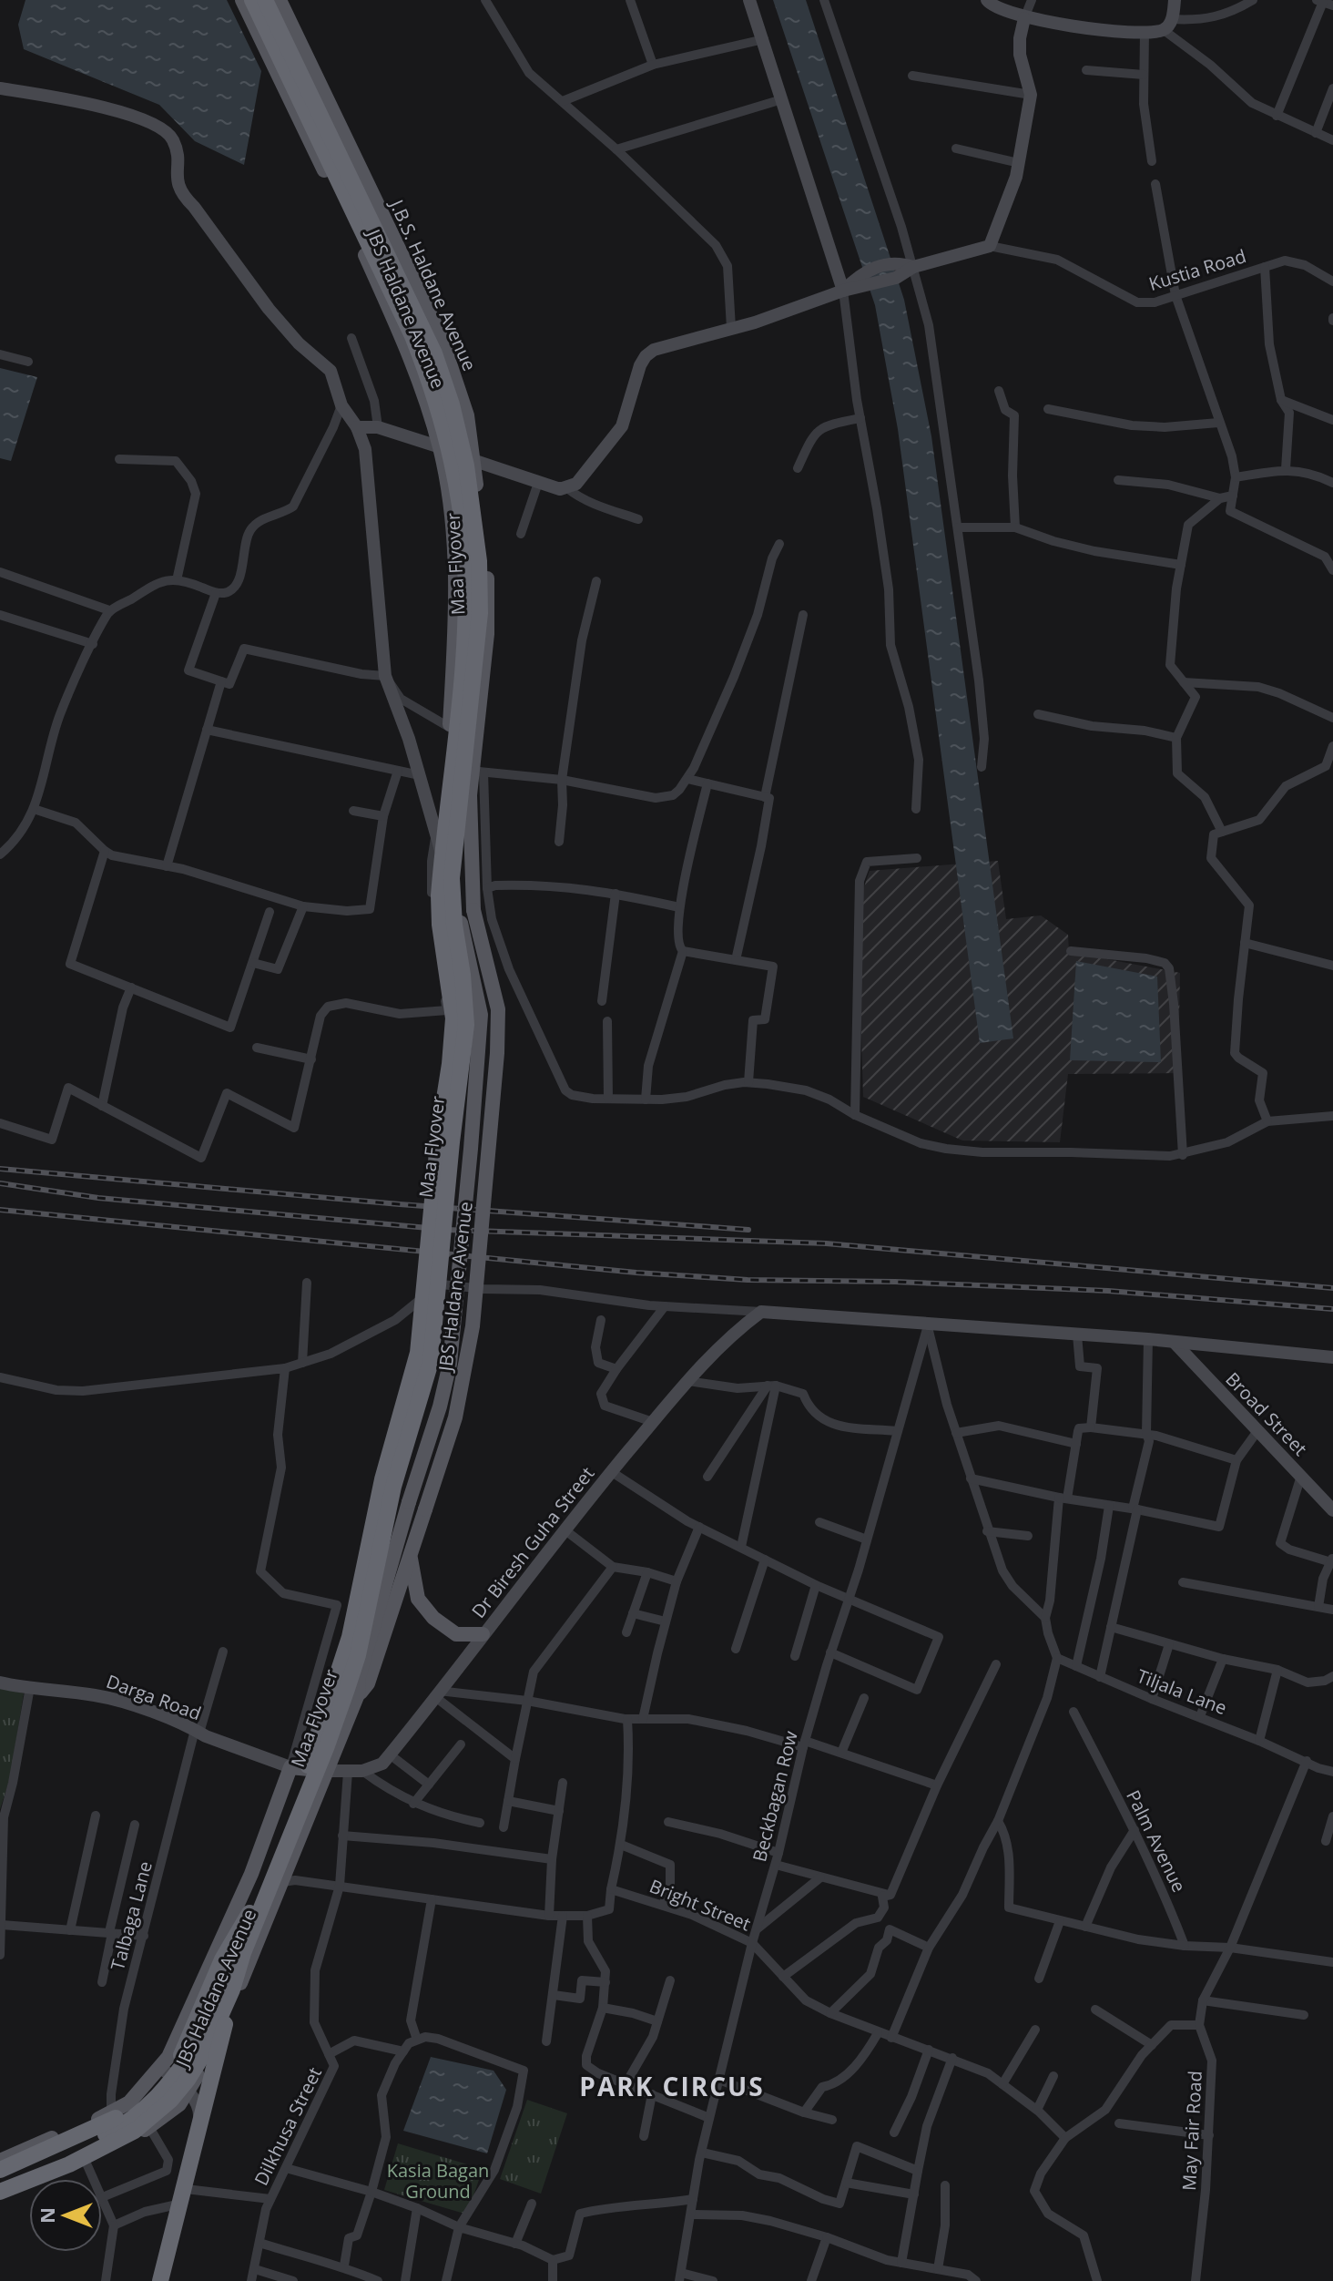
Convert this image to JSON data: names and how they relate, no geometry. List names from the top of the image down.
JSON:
{
  "streets": {
    "highway": ["Maa Flyover"],
    "main road": ["J.B.S. Haldane Avenue", "JBS Haldane Avenue"],
    "street": [
      "Kustia Road",
      "Broad Street",
      "Dr Biresh Guha Street",
      "Tiljala Lane",
      "Darga Road",
      "Beckbagan Row",
      "Palm Avenue",
      "Bright Street",
      "Talbaga Lane",
      "Dilkhusa Street",
      "May Fair Road"
    ]
  },
  "crossings": [
    ["J.B.S. Haldane Avenue", "JBS Haldane Avenue"],
    ["JBS Haldane Avenue", "Dr Biresh Guha Street"],
    ["Maa Flyover", "Darga Road"],
    ["Maa Flyover", "Talbaga Lane"],
    ["Dr Biresh Guha Street", "Dilkhusa Street"],
    ["Tiljala Lane", "May Fair Road"],
    ["Darga Road", "Talbaga Lane"],
    ["Beckbagan Row", "Bright Street"]
  ],
  "districts": ["PARK CIRCUS"],
  "parks": ["Kasia Bagan Ground"],
  "north": "left"
}
